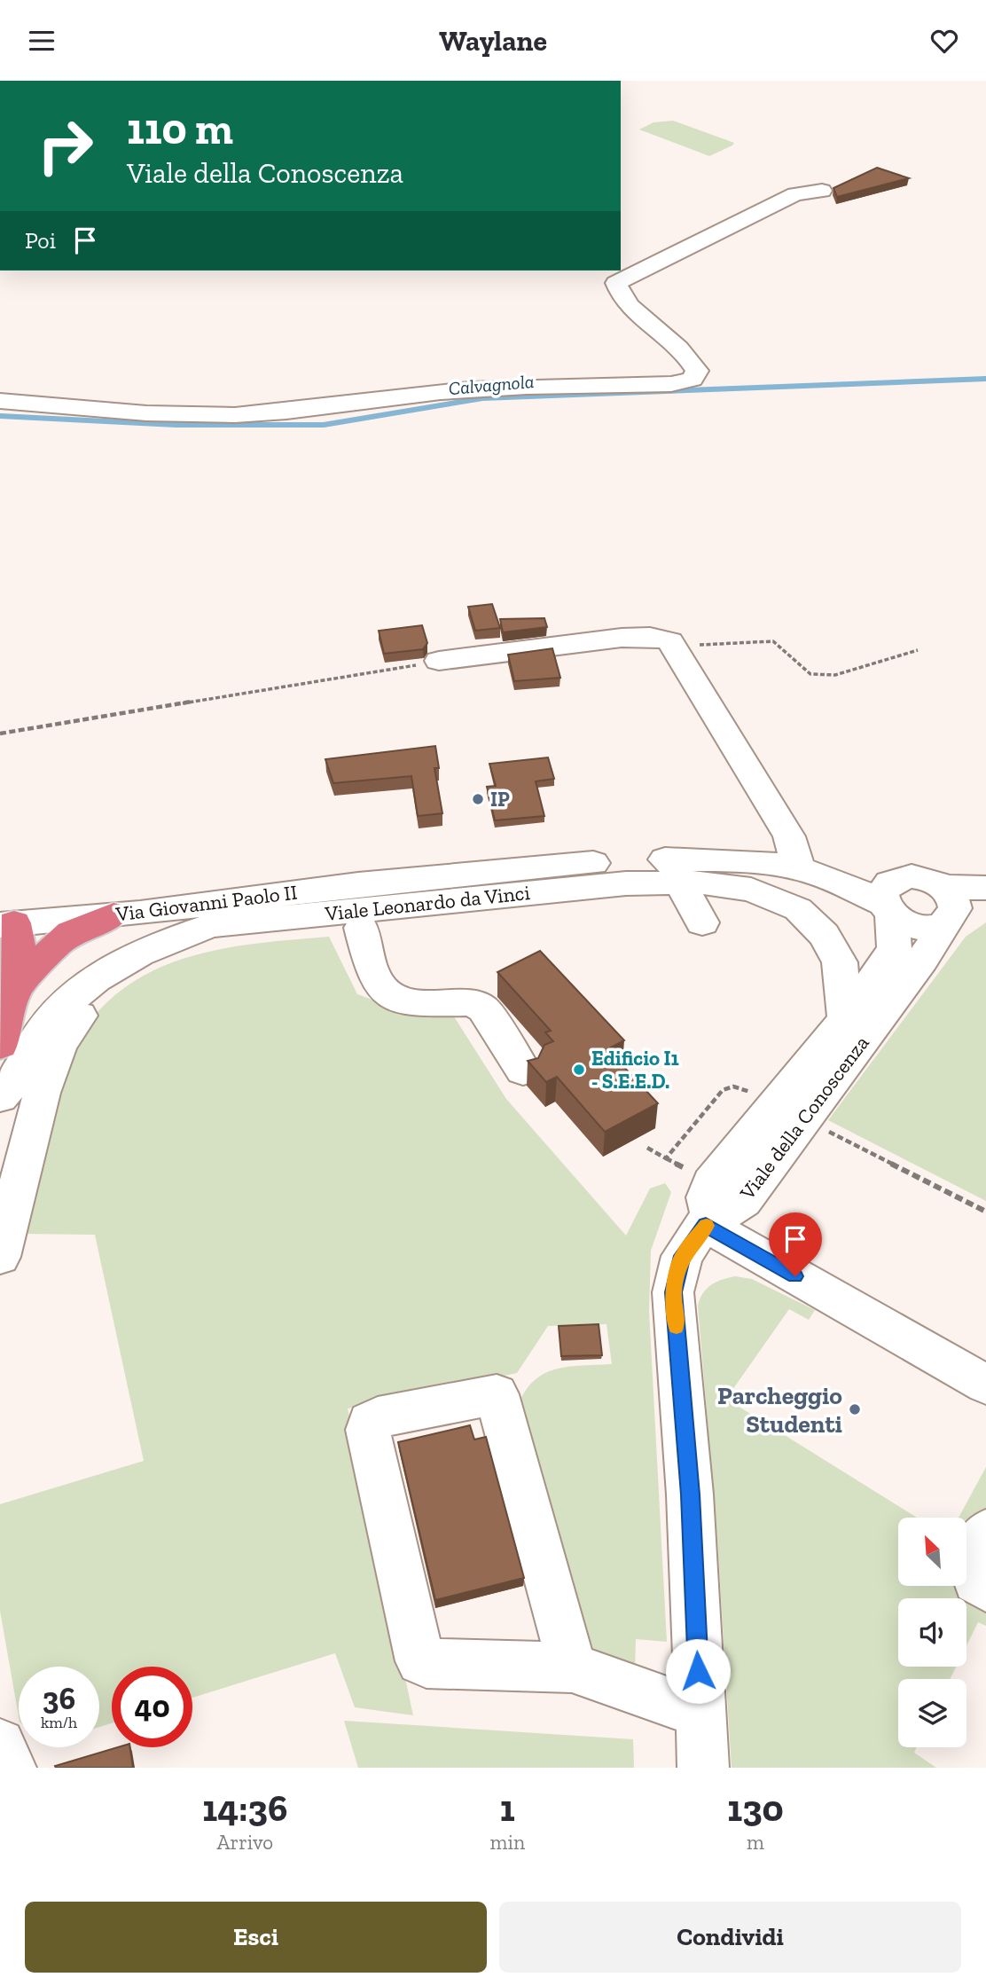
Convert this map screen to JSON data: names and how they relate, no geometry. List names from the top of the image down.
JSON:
{
  "streets": {
    "street": ["Via Giovanni Paolo II", "Viale Leonardo da Vinci", "Viale della Conoscenza"]
  },
  "crossings": [
    ["Via Giovanni Paolo II", "Viale Leonardo da Vinci"],
    ["Via Giovanni Paolo II", "Viale della Conoscenza"]
  ],
  "water": ["Calvagnola"],
  "places": ["IP", "Edificio I1 - S.E.E.D.", "Parcheggio Studenti"],
  "north": "top left",
  "page": {
    "header": "Waylane",
    "turn": ["110 m", "Viale della Conoscenza"],
    "then": "Poi",
    "speed": "36 km/h",
    "limit": "40",
    "eta": [
      "14:36",
      "Arrivo",
      "1",
      "min",
      "130",
      "m"
    ],
    "buttons": ["Esci", "Condividi"]
  }
}
